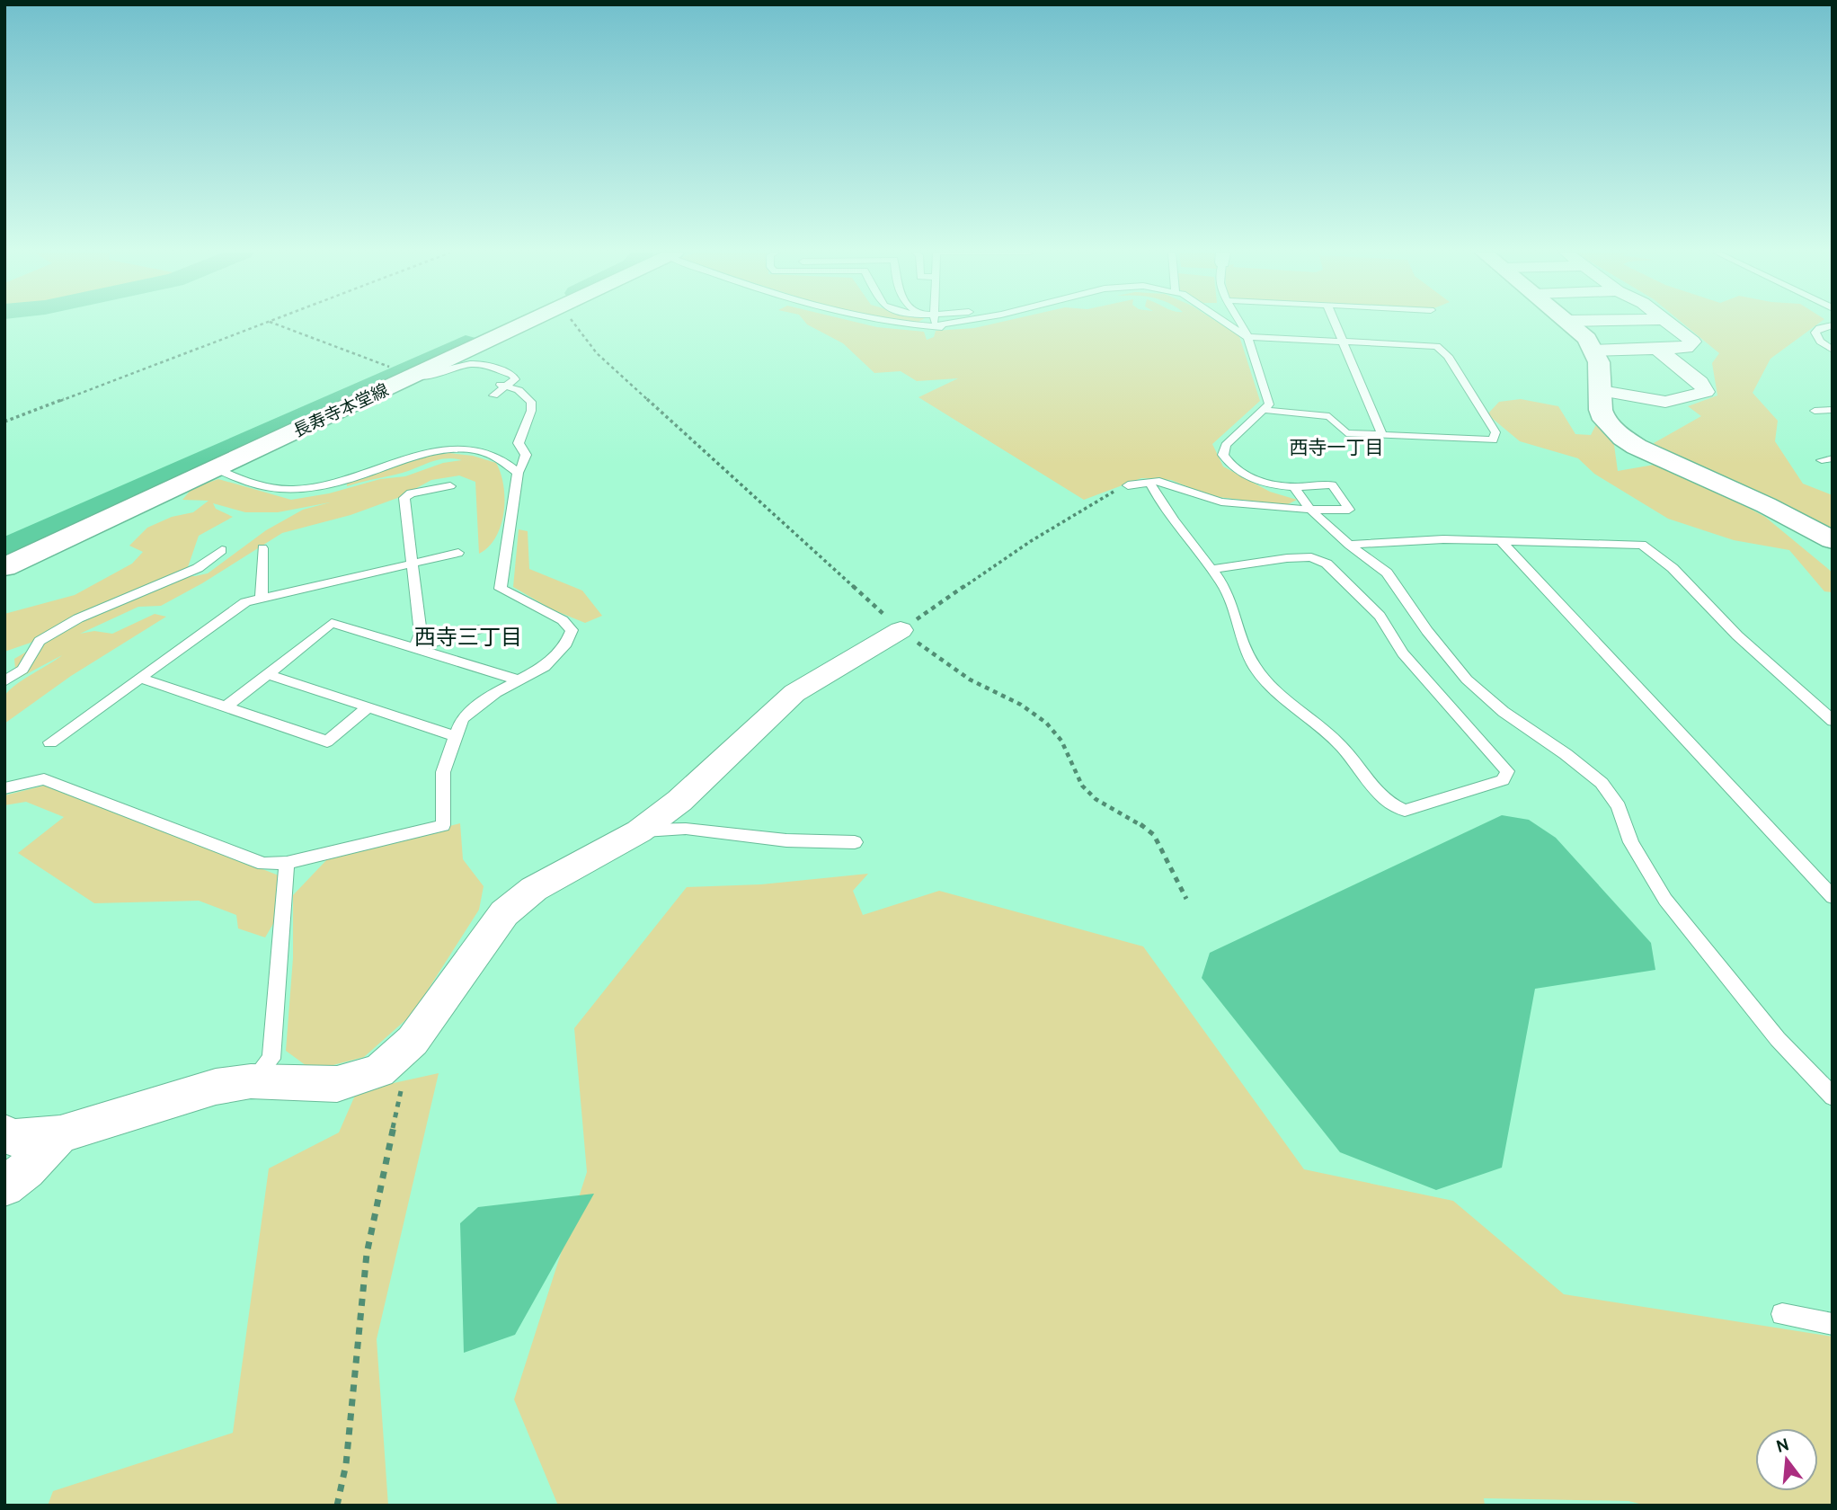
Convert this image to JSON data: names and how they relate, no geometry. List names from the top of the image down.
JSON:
{
  "streets": {
    "main road": ["長寿寺本堂線"]
  },
  "districts": ["西寺一丁目", "西寺三丁目"],
  "north": "top"
}
